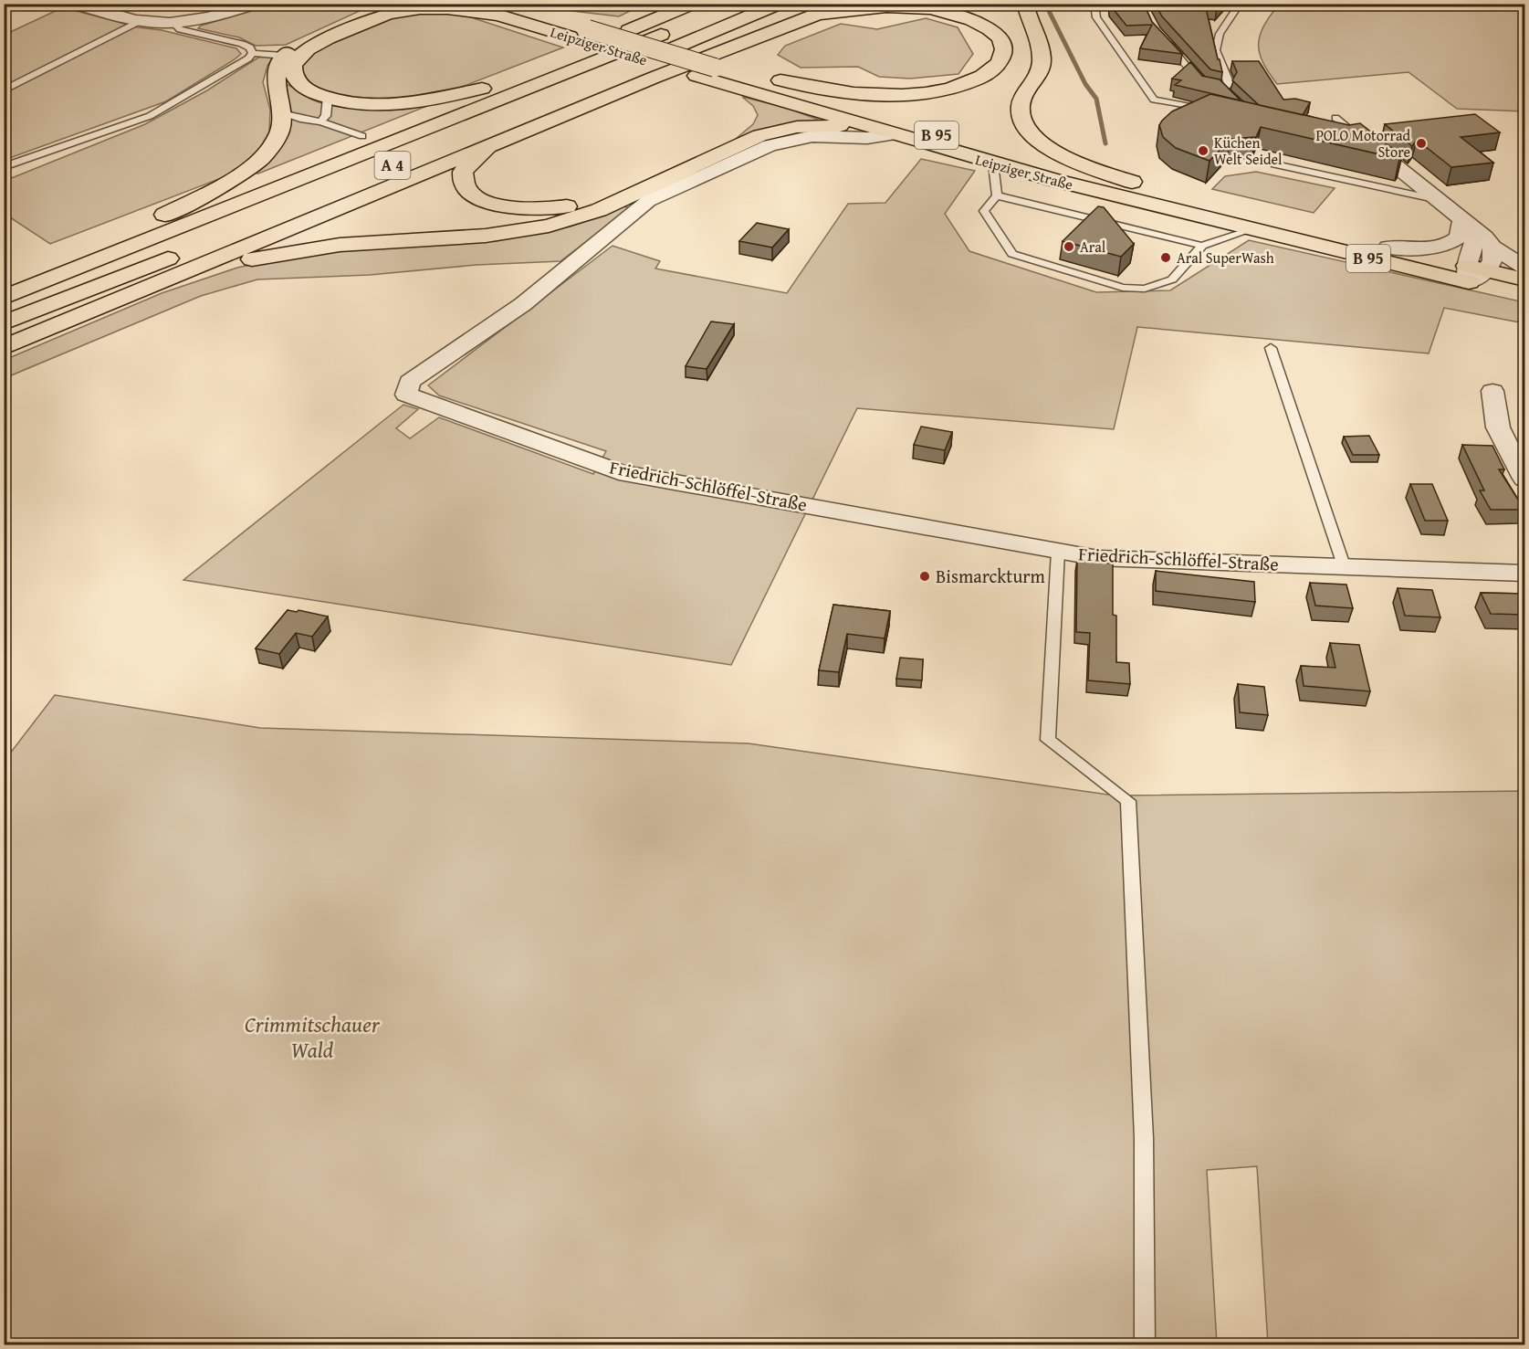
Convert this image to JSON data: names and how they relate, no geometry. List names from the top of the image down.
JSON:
{
  "streets": {
    "main road": ["Leipziger Straße", "B 95", "A 4"],
    "street": ["Friedrich-Schlöffel-Straße"]
  },
  "crossings": [
    ["Leipziger Straße", "Friedrich-Schlöffel-Straße"]
  ],
  "parks": ["Crimmitschauer Wald"],
  "places": [
    "POLO Motorrad Store",
    "Küchen Welt Seidel",
    "Aral",
    "Aral SuperWash",
    "Bismarckturm"
  ]
}
